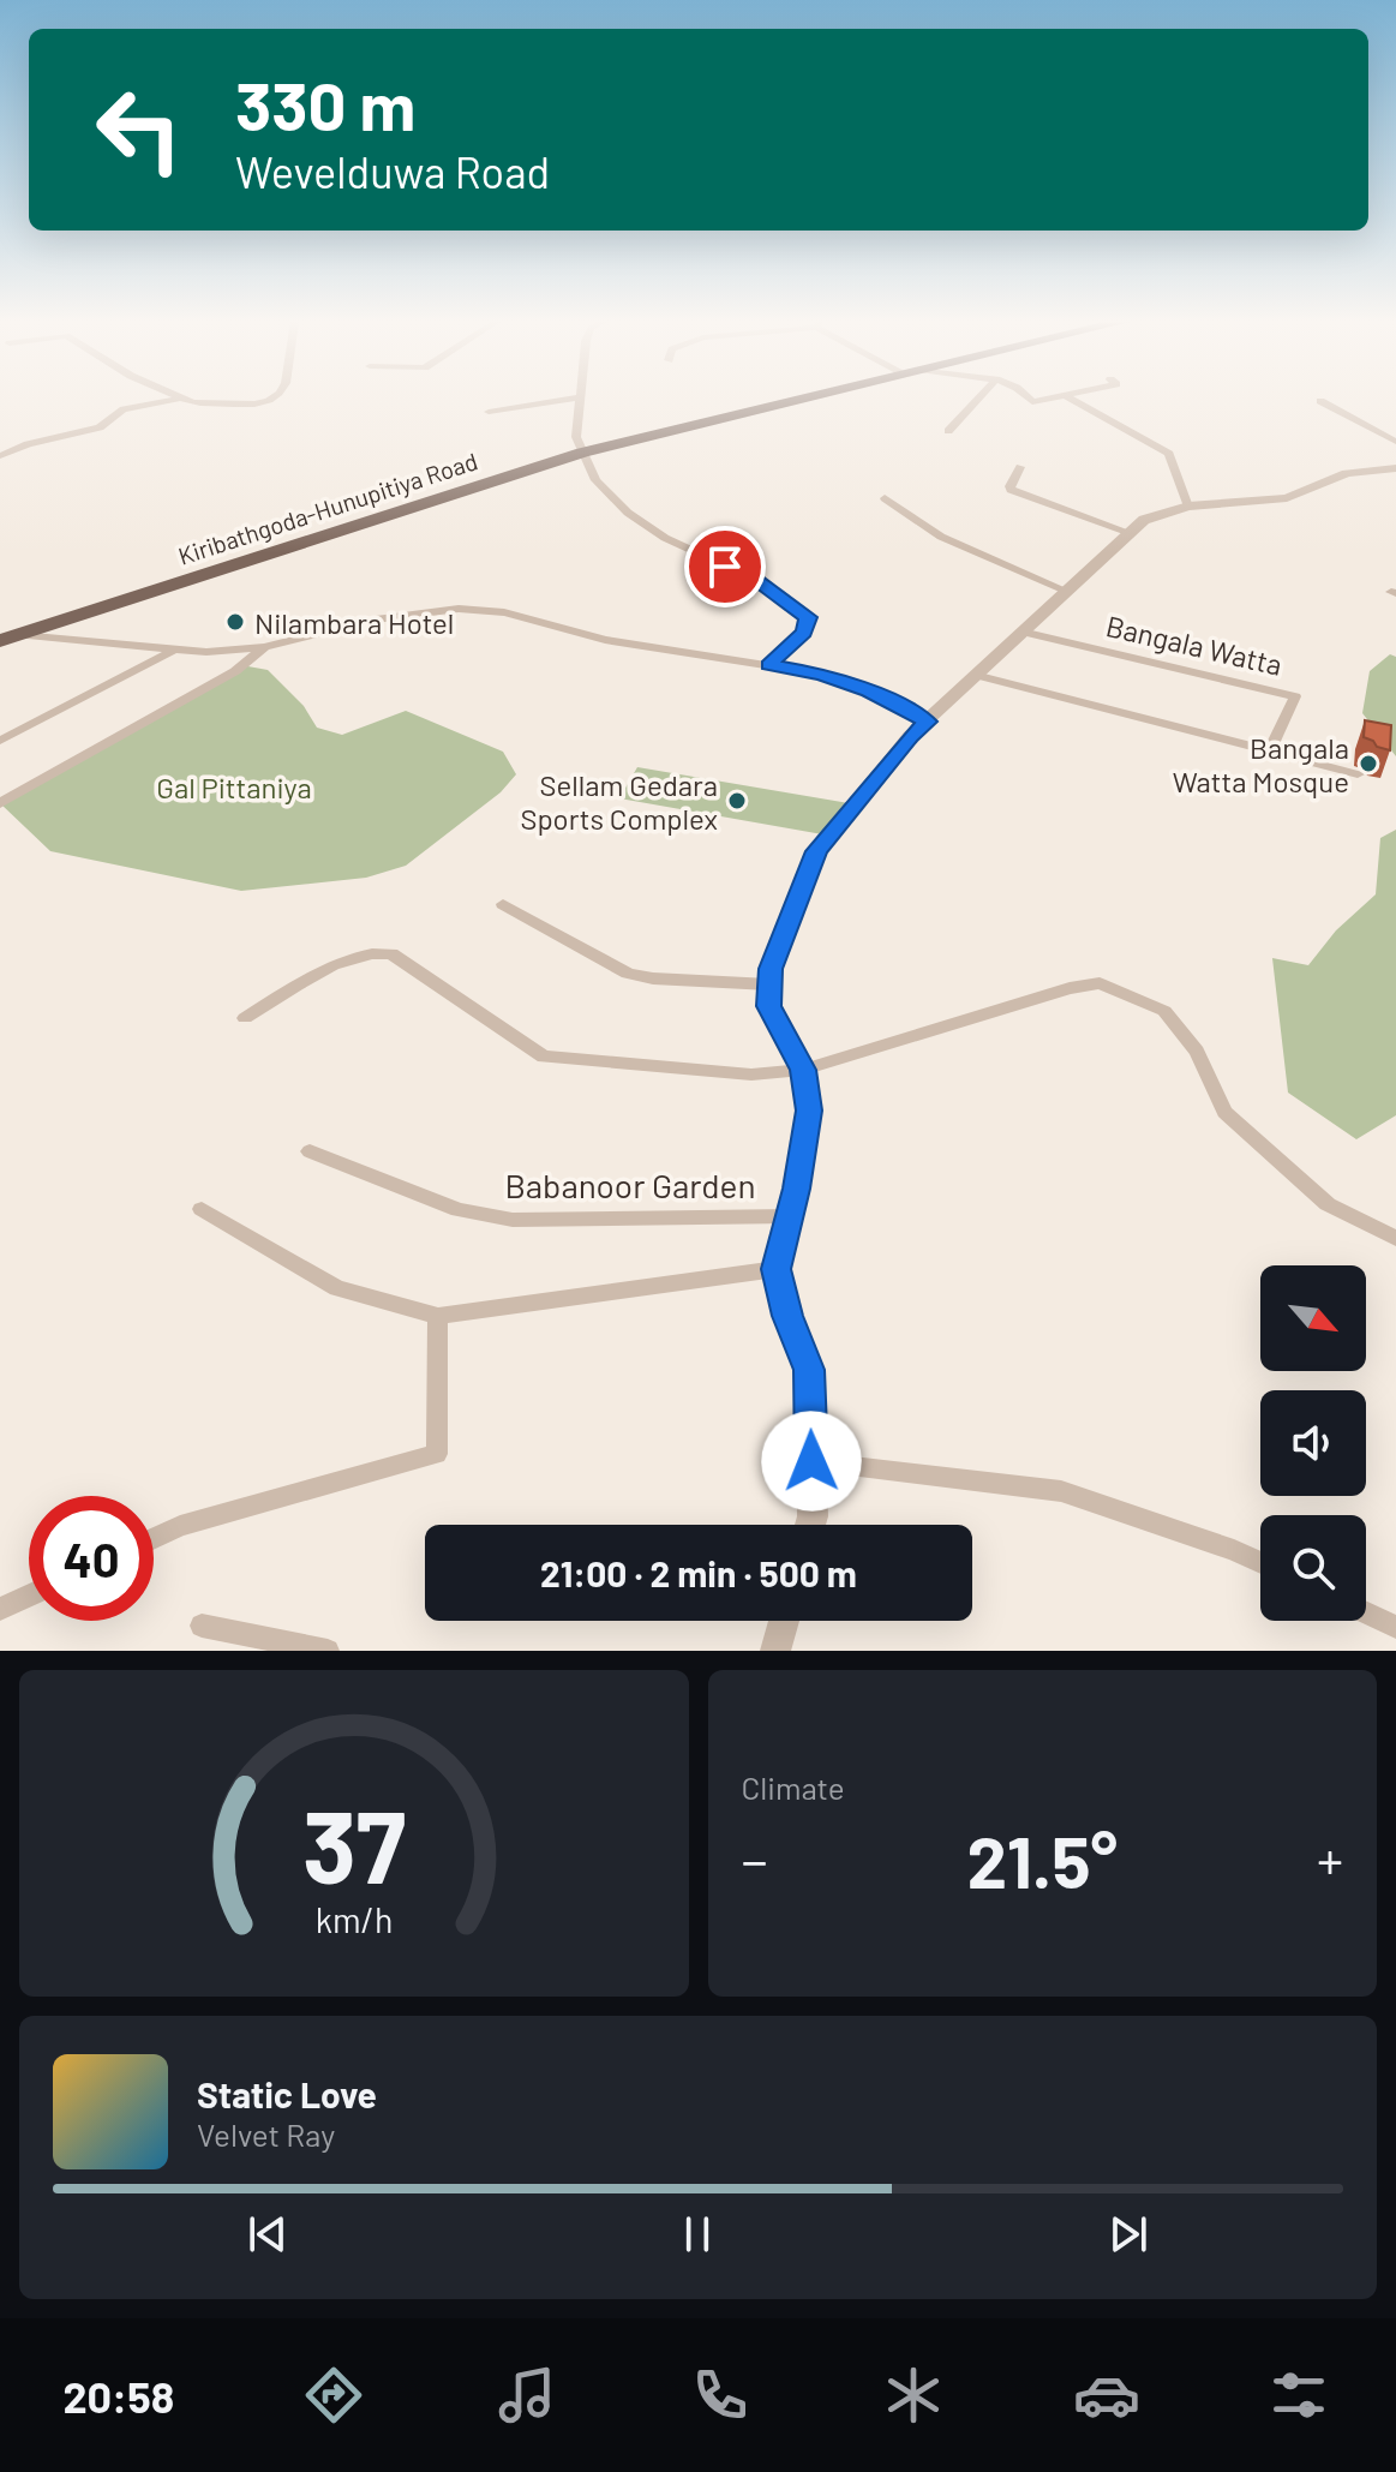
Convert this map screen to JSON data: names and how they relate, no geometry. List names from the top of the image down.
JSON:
{
  "streets": {
    "main road": ["Kiribathgoda-Hunupitiya Road"],
    "street": ["Bangala Watta", "Babanoor Garden"]
  },
  "parks": ["Gal Pittaniya"],
  "places": ["Nilambara Hotel", "Bangala Watta Mosque", "Sellam Gedara Sports Complex"],
  "north": "bottom right",
  "page": {
    "turn": ["330 m", "Wevelduwa Road"],
    "limit": "40",
    "trip": "21:00 · 2 min · 500 m",
    "tile": "Climate",
    "heat": ["−", "21.5°", "+"],
    "song": ["Static Love", "Velvet Ray"],
    "tabs": "20:58",
    "gauge": ["37", "km/h"]
  }
}
